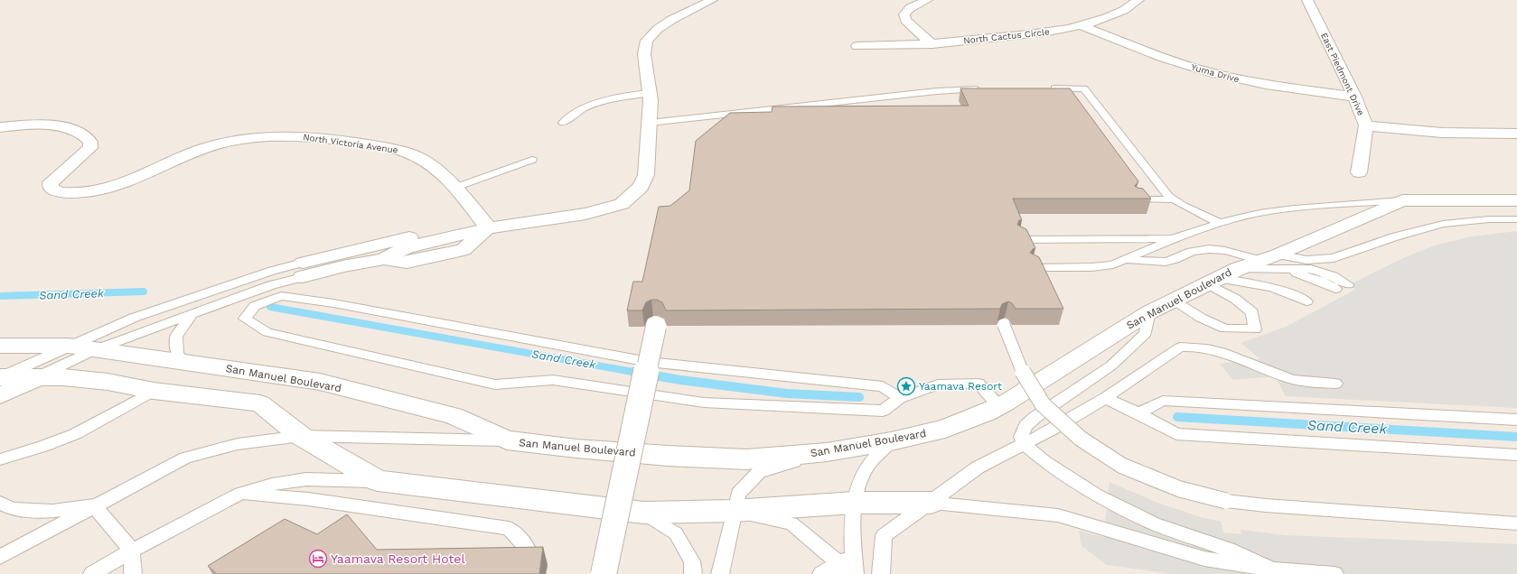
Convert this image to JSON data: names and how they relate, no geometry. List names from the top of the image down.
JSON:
{
  "streets": {
    "street": [
      "North Cactus Circle",
      "Yuma Drive",
      "East Piedmont Drive",
      "North Victoria Avenue",
      "San Manuel Boulevard"
    ]
  },
  "crossings": [
    ["North Cactus Circle", "Yuma Drive"],
    ["Yuma Drive", "East Piedmont Drive"]
  ],
  "water": ["Sand Creek"],
  "places": {
    "place": ["Yaamava Resort"],
    "hotel": ["Yaamava Resort Hotel"]
  }
}
